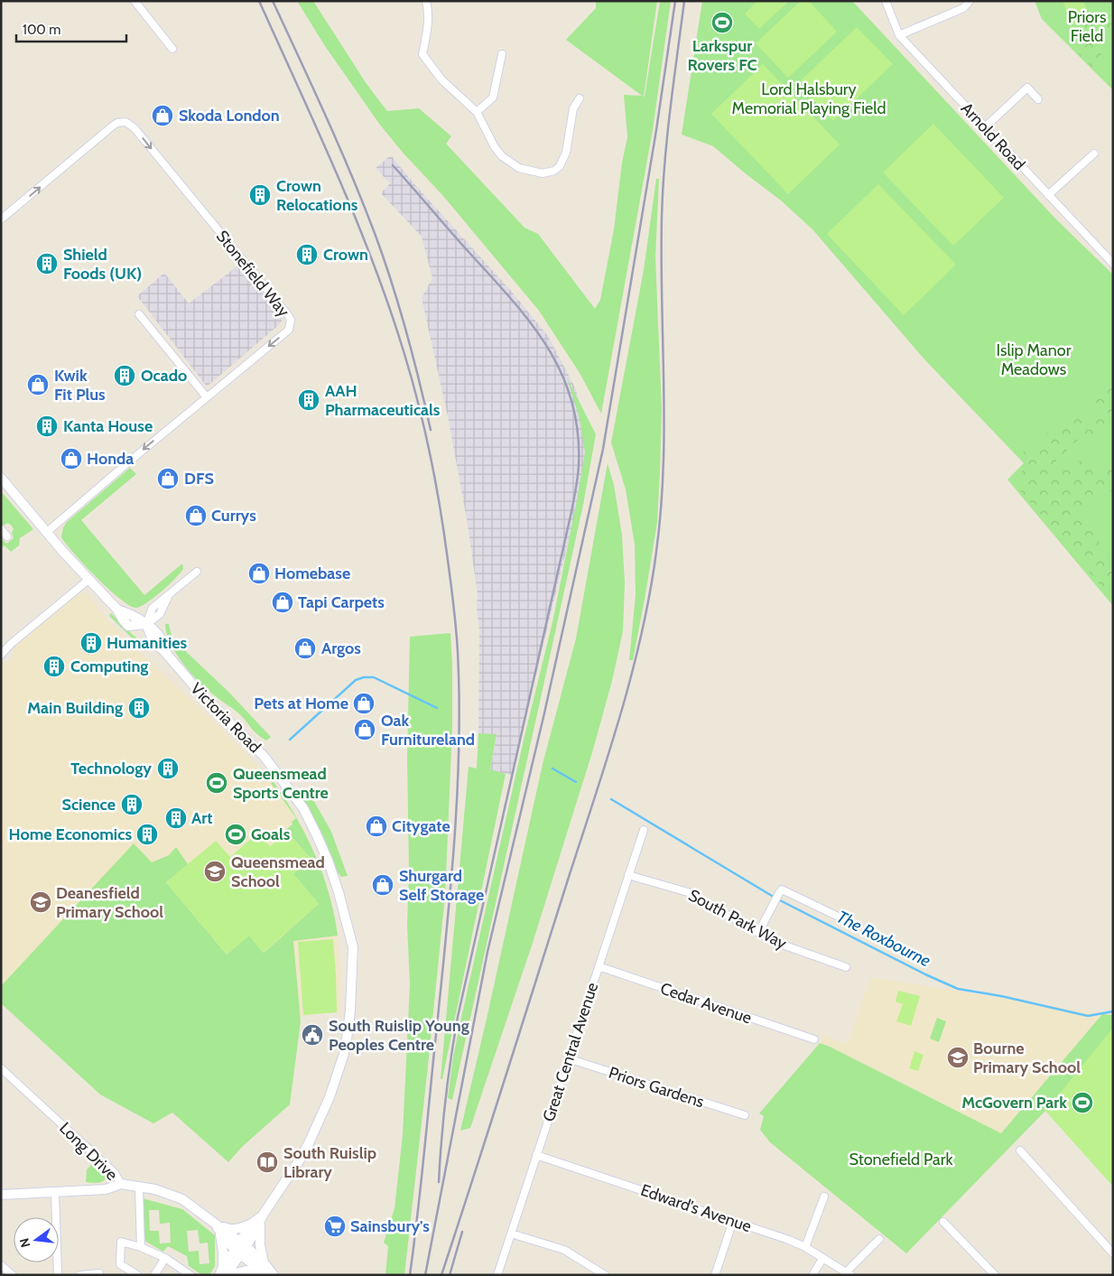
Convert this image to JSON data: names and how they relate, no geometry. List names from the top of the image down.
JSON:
{
  "streets": {
    "street": [
      "Arnold Road",
      "Stonefield Way",
      "Victoria Road",
      "South Park Way",
      "Cedar Avenue",
      "Great Central Avenue",
      "Priors Gardens",
      "Long Drive",
      "Edward's Avenue"
    ]
  },
  "crossings": [
    ["Stonefield Way", "Victoria Road"],
    ["Victoria Road", "Long Drive"],
    ["South Park Way", "Great Central Avenue"],
    ["Cedar Avenue", "Great Central Avenue"],
    ["Great Central Avenue", "Priors Gardens"],
    ["Great Central Avenue", "Edward's Avenue"]
  ],
  "water": ["The Roxbourne"],
  "parks": [
    "Priors Field",
    "Lord Halsbury Memorial Playing Field",
    "Islip Manor Meadows",
    "Stonefield Park"
  ],
  "places": {
    "sports": [
      "Larkspur Rovers FC",
      "Queensmead Sports Centre",
      "Goals",
      "McGovern Park"
    ],
    "shop": [
      "Skoda London",
      "Kwik Fit Plus",
      "Honda",
      "DFS",
      "Currys",
      "Homebase",
      "Tapi Carpets",
      "Argos",
      "Pets at Home",
      "Oak Furnitureland",
      "Citygate",
      "Shurgard Self Storage"
    ],
    "building": [
      "Crown Relocations",
      "Crown",
      "Shield Foods (UK)",
      "Ocado",
      "AAH Pharmaceuticals",
      "Kanta House",
      "Humanities",
      "Computing",
      "Main Building",
      "Technology",
      "Science",
      "Art",
      "Home Economics"
    ],
    "school or university": ["Queensmead School", "Deanesfield Primary School", "Bourne Primary School"],
    "public building": ["South Ruislip Young Peoples Centre"],
    "library": ["South Ruislip Library"],
    "supermarket": ["Sainsbury's"]
  },
  "scale_bar": "100 m",
  "north": "left"
}
